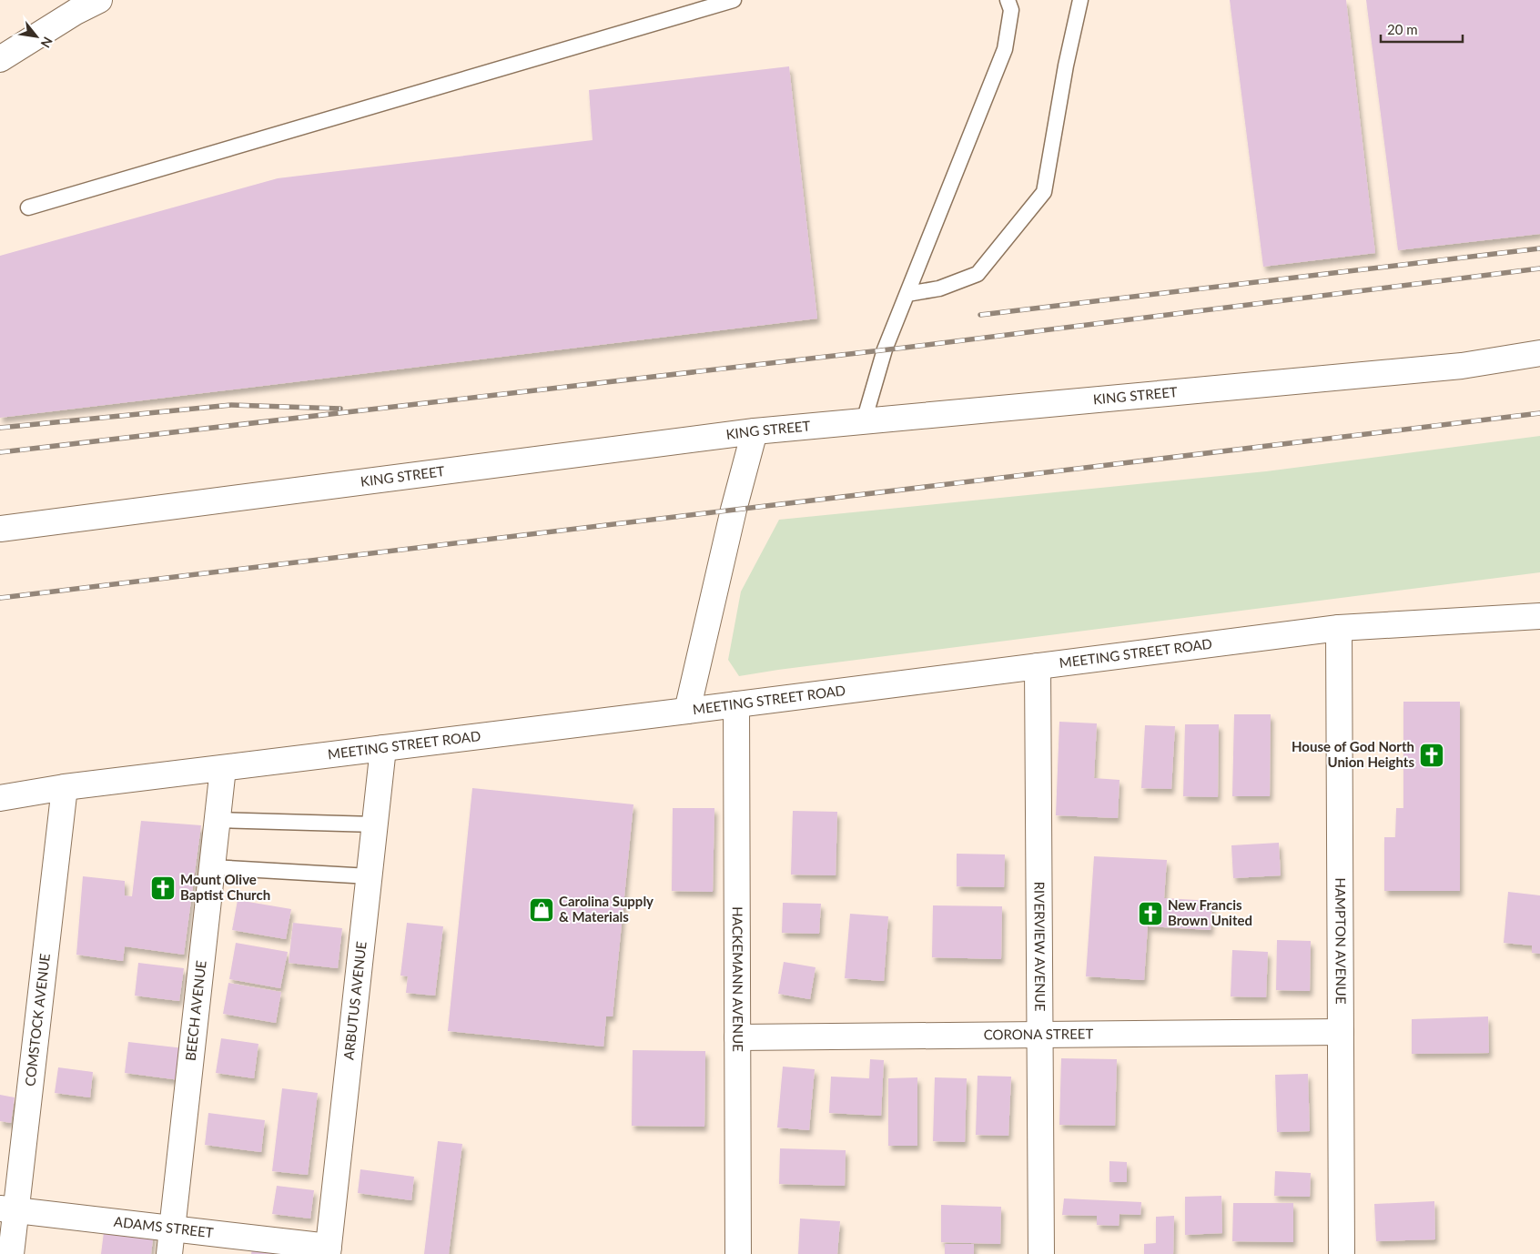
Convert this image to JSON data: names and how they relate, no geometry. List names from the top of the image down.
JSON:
{
  "streets": {
    "main road": [
      "KING STREET",
      "MEETING STREET ROAD",
      "HAMPTON AVENUE",
      "RIVERVIEW AVENUE",
      "HACKEMANN AVENUE",
      "ARBUTUS AVENUE",
      "BEECH AVENUE",
      "COMSTOCK AVENUE",
      "CORONA STREET",
      "ADAMS STREET"
    ]
  },
  "crossings": [
    ["MEETING STREET ROAD", "HAMPTON AVENUE"],
    ["MEETING STREET ROAD", "RIVERVIEW AVENUE"],
    ["MEETING STREET ROAD", "HACKEMANN AVENUE"],
    ["MEETING STREET ROAD", "ARBUTUS AVENUE"],
    ["MEETING STREET ROAD", "BEECH AVENUE"],
    ["MEETING STREET ROAD", "COMSTOCK AVENUE"],
    ["HAMPTON AVENUE", "CORONA STREET"],
    ["RIVERVIEW AVENUE", "CORONA STREET"],
    ["HACKEMANN AVENUE", "CORONA STREET"],
    ["ARBUTUS AVENUE", "ADAMS STREET"],
    ["BEECH AVENUE", "ADAMS STREET"],
    ["COMSTOCK AVENUE", "ADAMS STREET"]
  ],
  "places": {
    "church": ["House of God North Union Heights", "Mount Olive Baptist Church", "New Francis Brown United"],
    "shop": ["Carolina Supply & Materials"]
  },
  "scale_bar": "20 m",
  "north": "bottom right"
}
